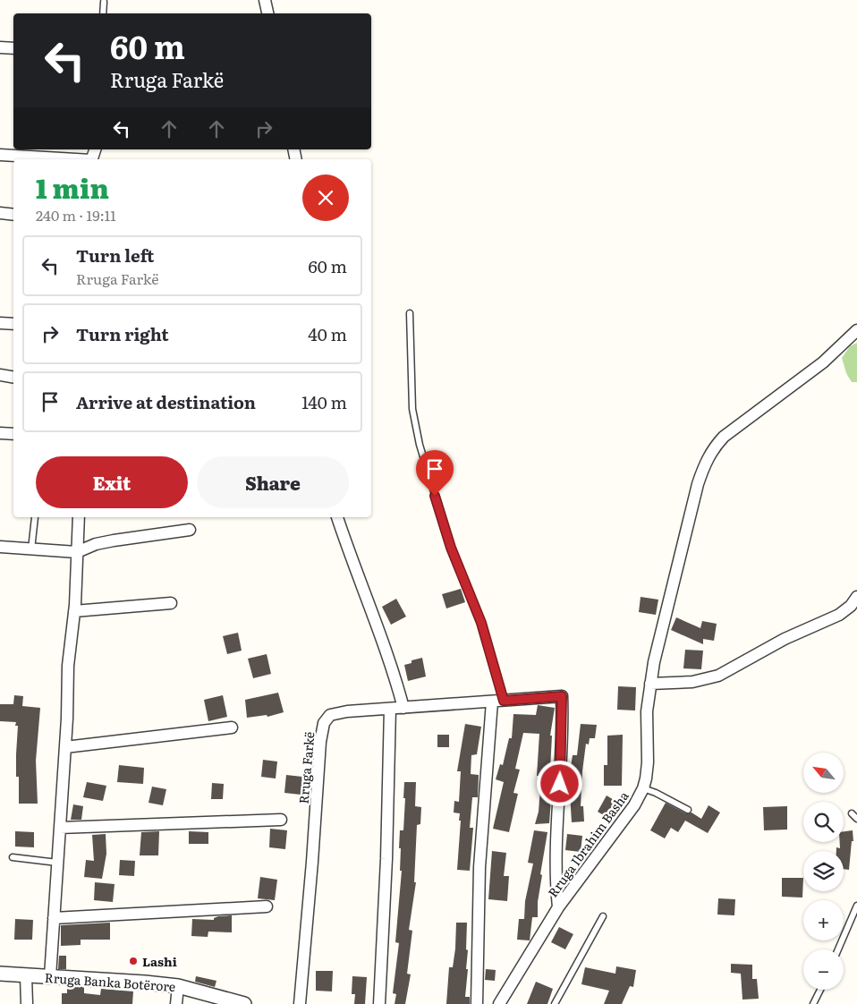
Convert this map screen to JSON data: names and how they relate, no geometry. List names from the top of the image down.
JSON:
{
  "streets": {
    "street": ["Rruga Farkë", "Rruga Ibrahim Basha", "Rruga Banka Botërore"]
  },
  "crossings": [
    ["Rruga Farkë", "Rruga Ibrahim Basha"]
  ],
  "places": ["Lashi"],
  "north": "top left",
  "page": {
    "turn": ["60 m", "Rruga Farkë"],
    "heading": ["1 min", "240 m · 19:11"],
    "list": [
      {
        "name": "Turn left",
        "note": "Rruga Farkë",
        "value": "60 m"
      },
      {
        "name": "Turn right",
        "value": "40 m"
      },
      {
        "name": "Arrive at destination",
        "value": "140 m"
      }
    ],
    "buttons": ["Exit", "Share"],
    "map_buttons": ["+", "−"]
  }
}
